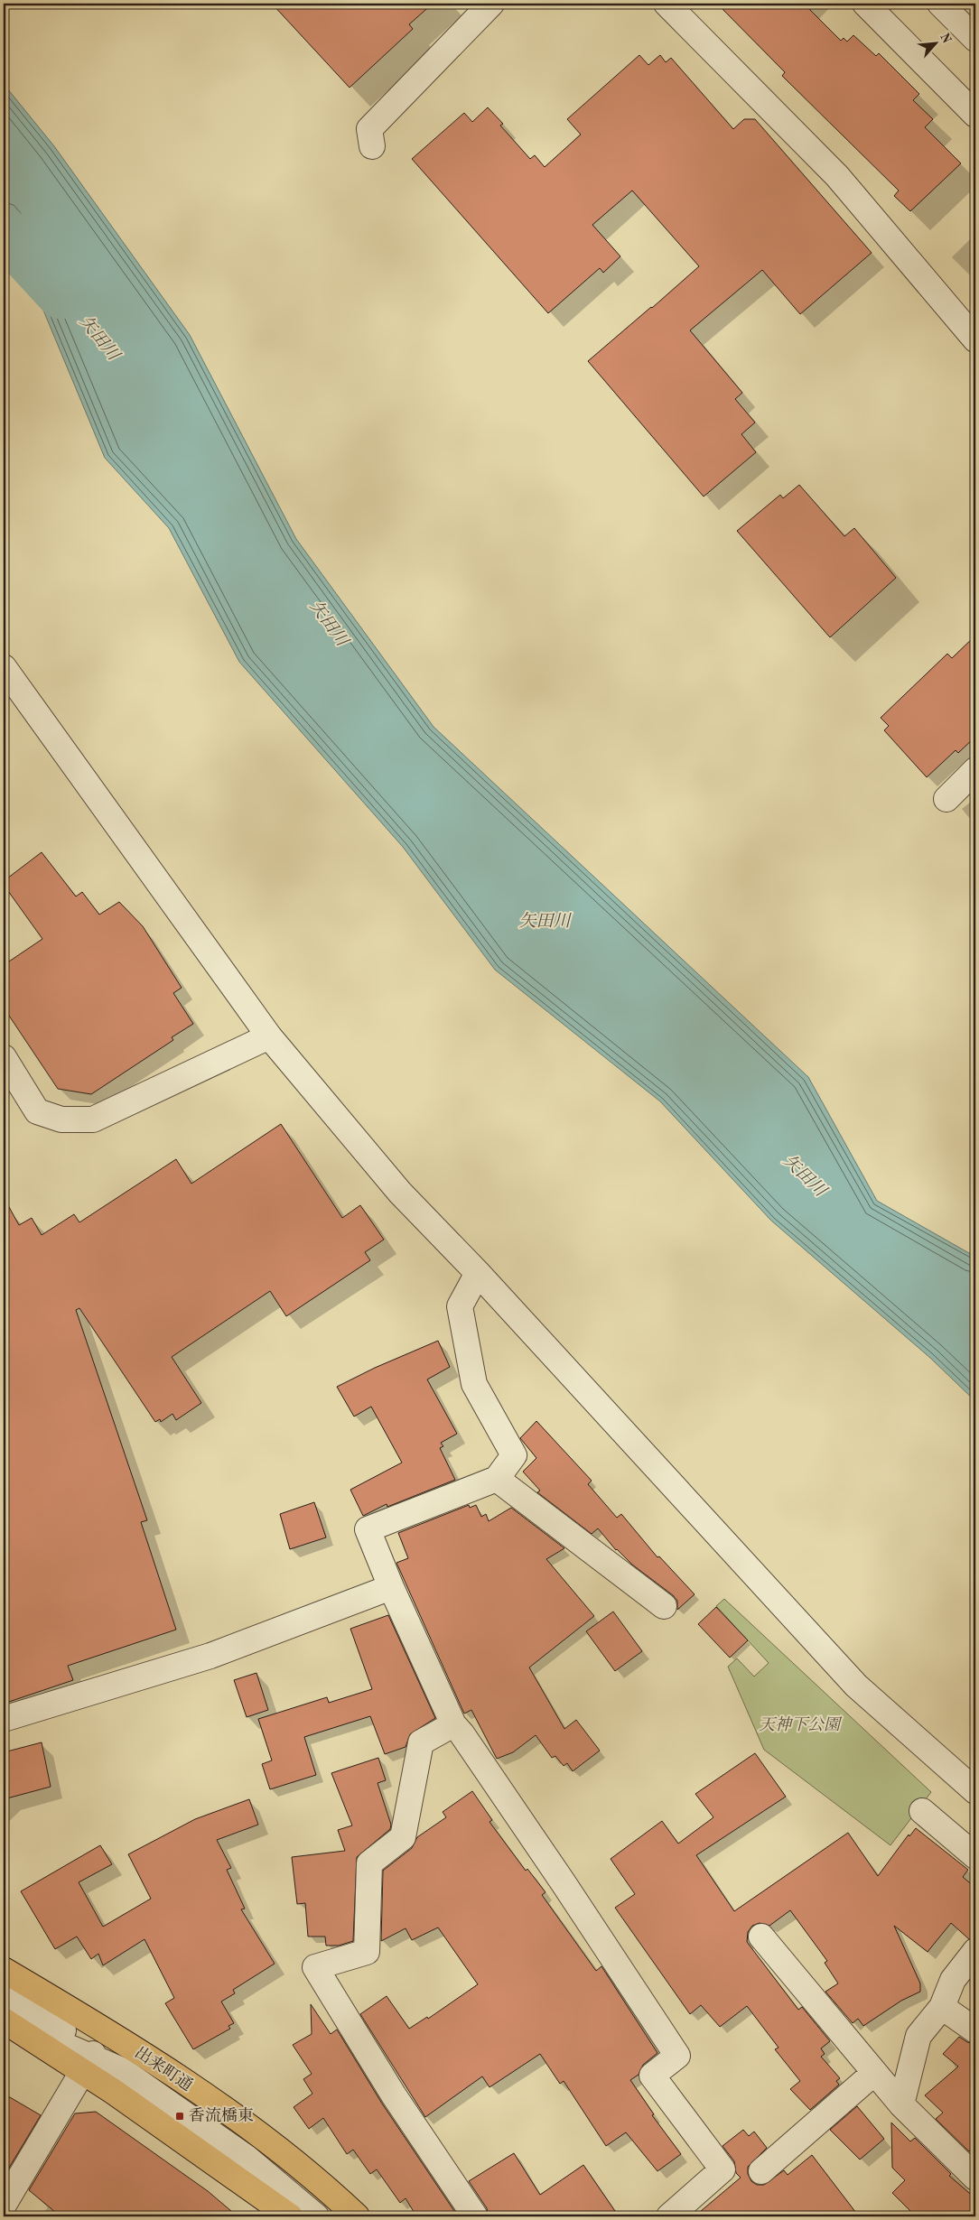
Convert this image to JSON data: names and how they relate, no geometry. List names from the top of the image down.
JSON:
{
  "streets": {
    "main road": ["出来町通"]
  },
  "water": ["矢田川"],
  "parks": ["天神下公園"],
  "places": {
    "transit": ["香流橋東"]
  },
  "north": "top right"
}
